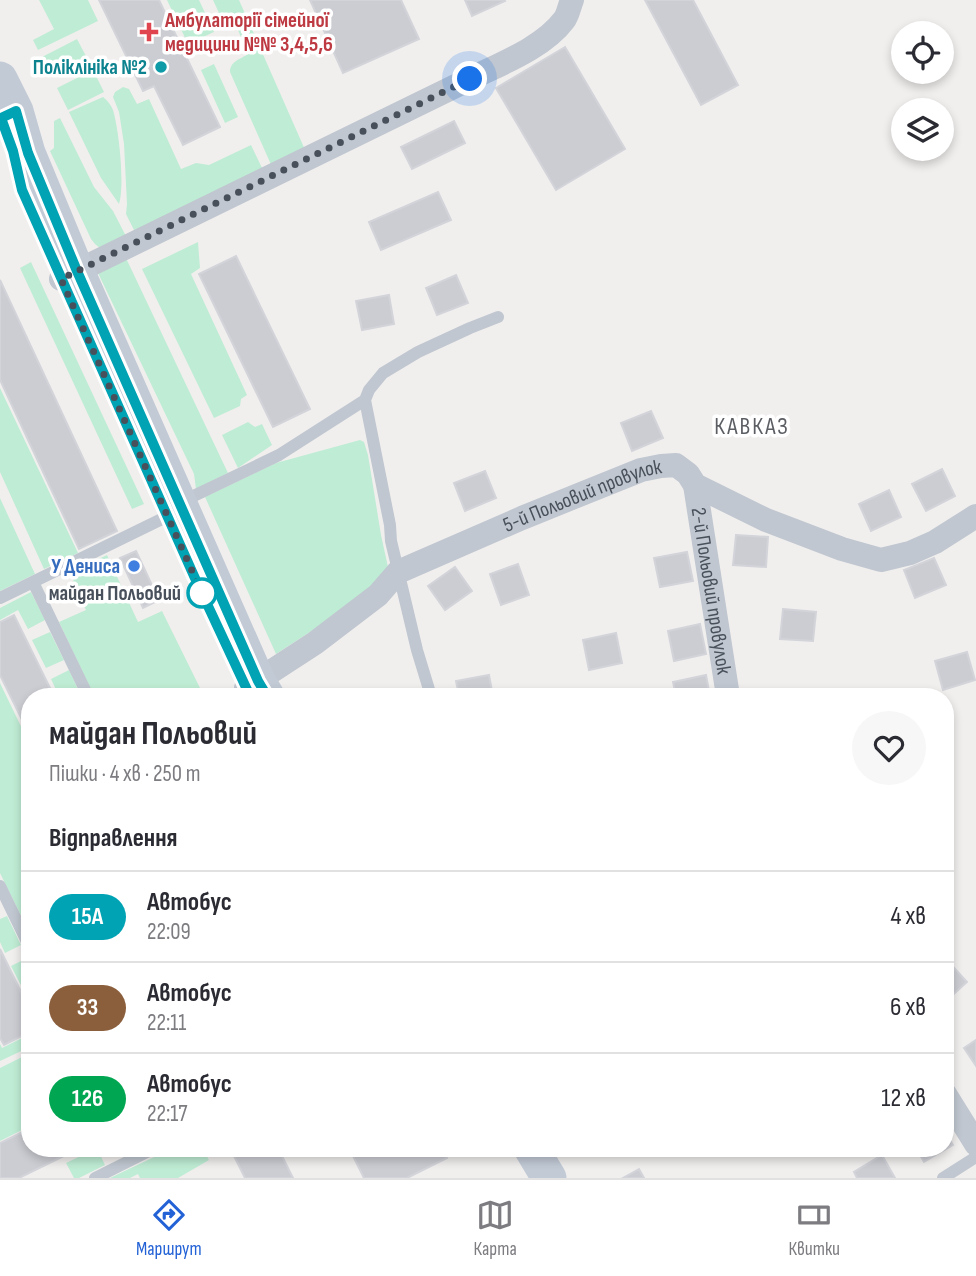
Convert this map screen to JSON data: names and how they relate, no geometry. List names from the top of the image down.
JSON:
{
  "streets": {
    "street": ["5-й Польовий провулок", "2-й Польовий провулок"]
  },
  "crossings": [
    ["5-й Польовий провулок", "2-й Польовий провулок"]
  ],
  "districts": ["КАВКАЗ"],
  "places": {
    "health": ["Амбулаторії сімейної медицини №№ 3,4,5,6"],
    "other": ["Поліклініка №2", "У Дениса", "майдан Польовий"]
  },
  "lines": ["bus line 15A"],
  "page": {
    "heading": [
      ["майдан Польовий", "Пішки · 4 хв · 250 m"],
      "Відправлення"
    ],
    "list": [
      {
        "mark": "15A",
        "name": "Автобус",
        "note": "22:09",
        "value": "4 хв"
      },
      {
        "mark": "33",
        "name": "Автобус",
        "note": "22:11",
        "value": "6 хв"
      },
      {
        "mark": "126",
        "name": "Автобус",
        "note": "22:17",
        "value": "12 хв"
      }
    ],
    "tabs": ["Маршрут", "Карта", "Квитки"]
  }
}
